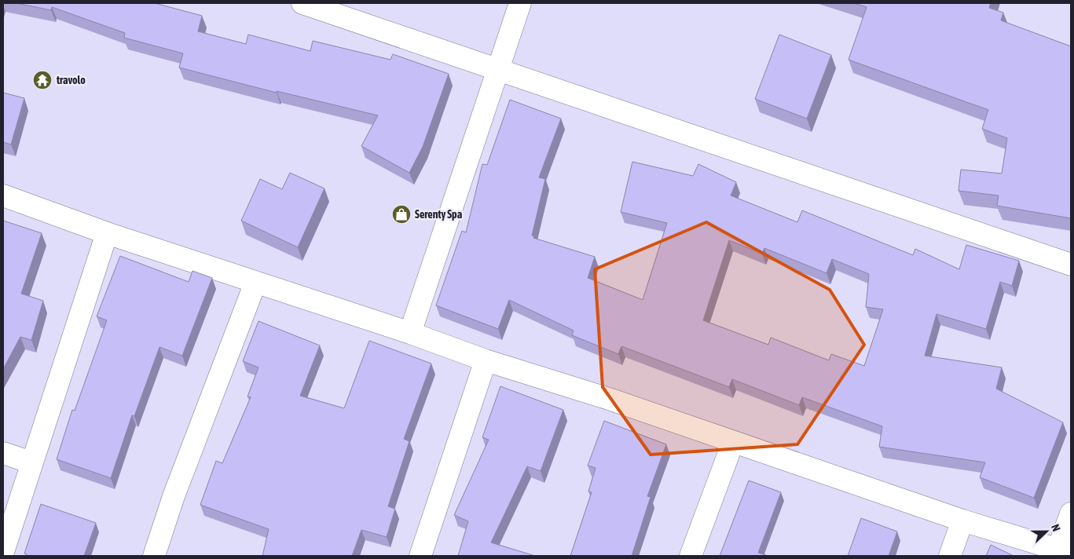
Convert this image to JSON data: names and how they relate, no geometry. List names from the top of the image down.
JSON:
{
  "places": {
    "temple": ["travolo"],
    "shop": ["Serenty Spa"]
  },
  "north": "right"
}
